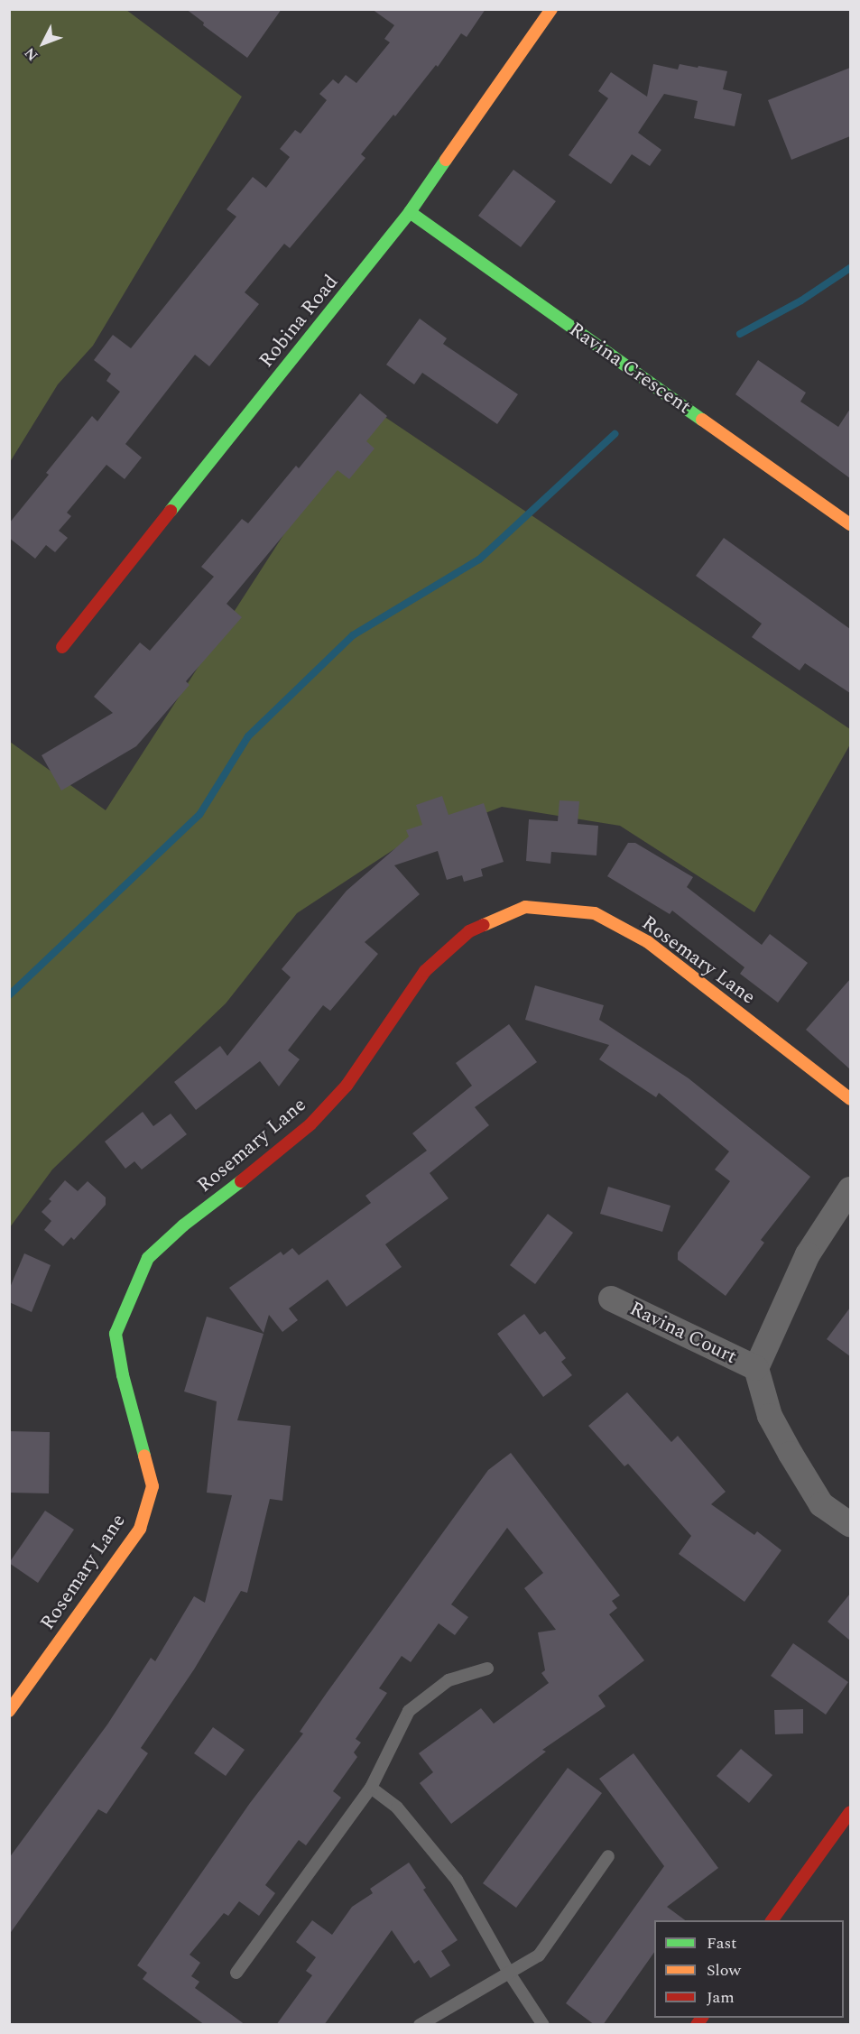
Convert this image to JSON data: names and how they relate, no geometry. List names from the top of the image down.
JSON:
{
  "streets": {
    "street": [
      "Robina Road",
      "Ravina Crescent",
      "Rosemary Lane",
      "Ravina Court"
    ]
  },
  "crossings": [
    ["Robina Road", "Ravina Crescent"]
  ],
  "legend": ["Fast", "Slow", "Jam"],
  "north": "bottom left"
}
